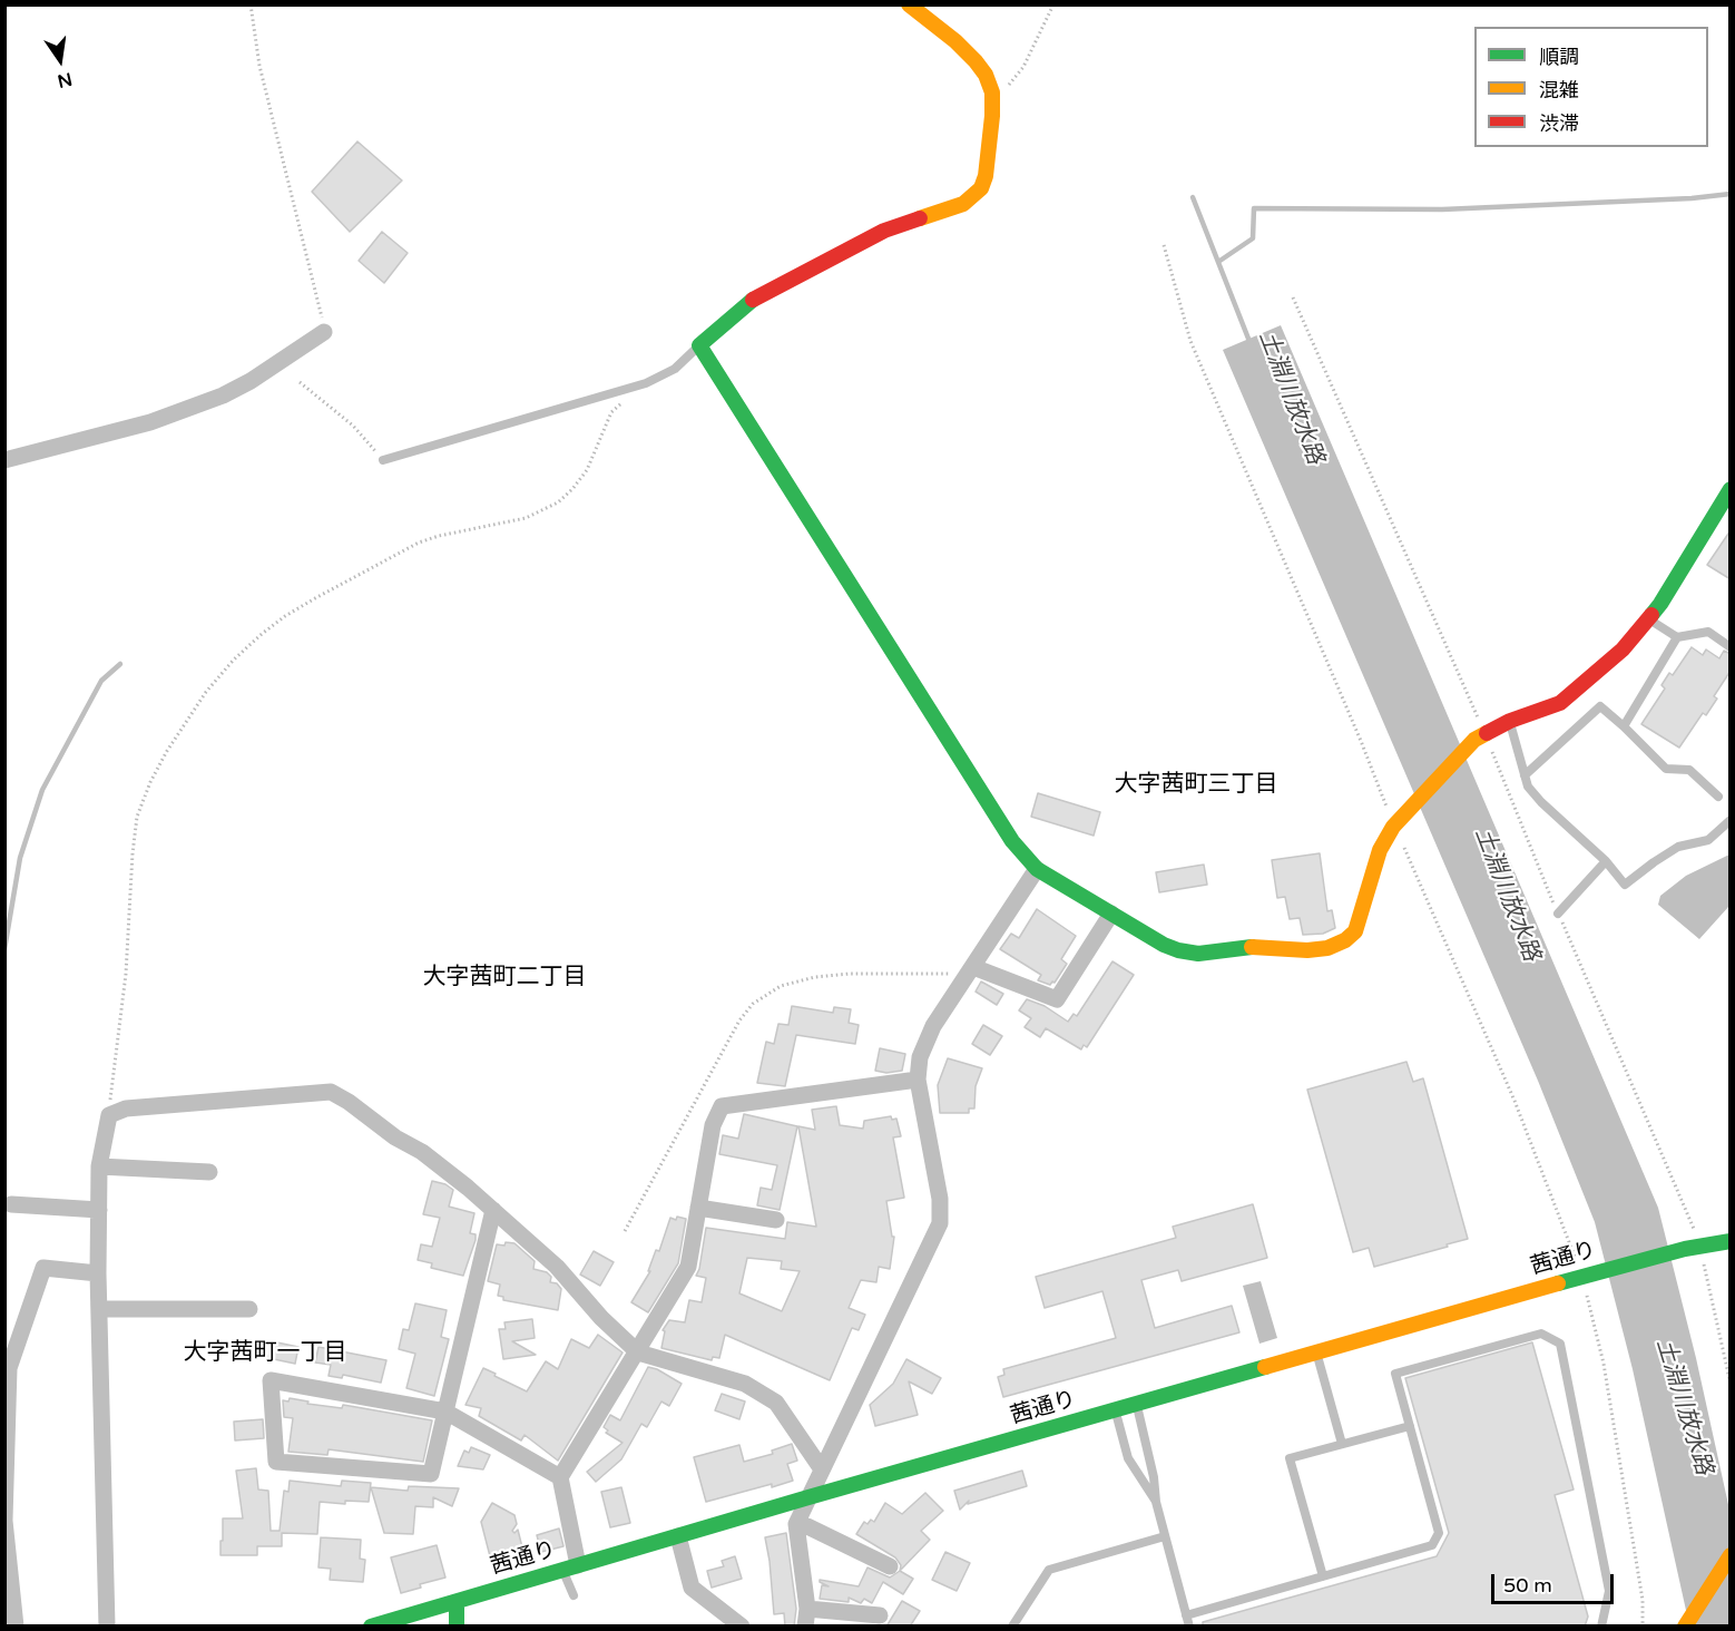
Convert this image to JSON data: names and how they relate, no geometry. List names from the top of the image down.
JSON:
{
  "streets": {
    "street": ["茜通り"]
  },
  "districts": ["大字茜町三丁目", "大字茜町二丁目", "大字茜町一丁目"],
  "water": ["土淵川放水路"],
  "legend": ["順調", "混雑", "渋滞"],
  "scale_bar": "50 m",
  "north": "bottom"
}
